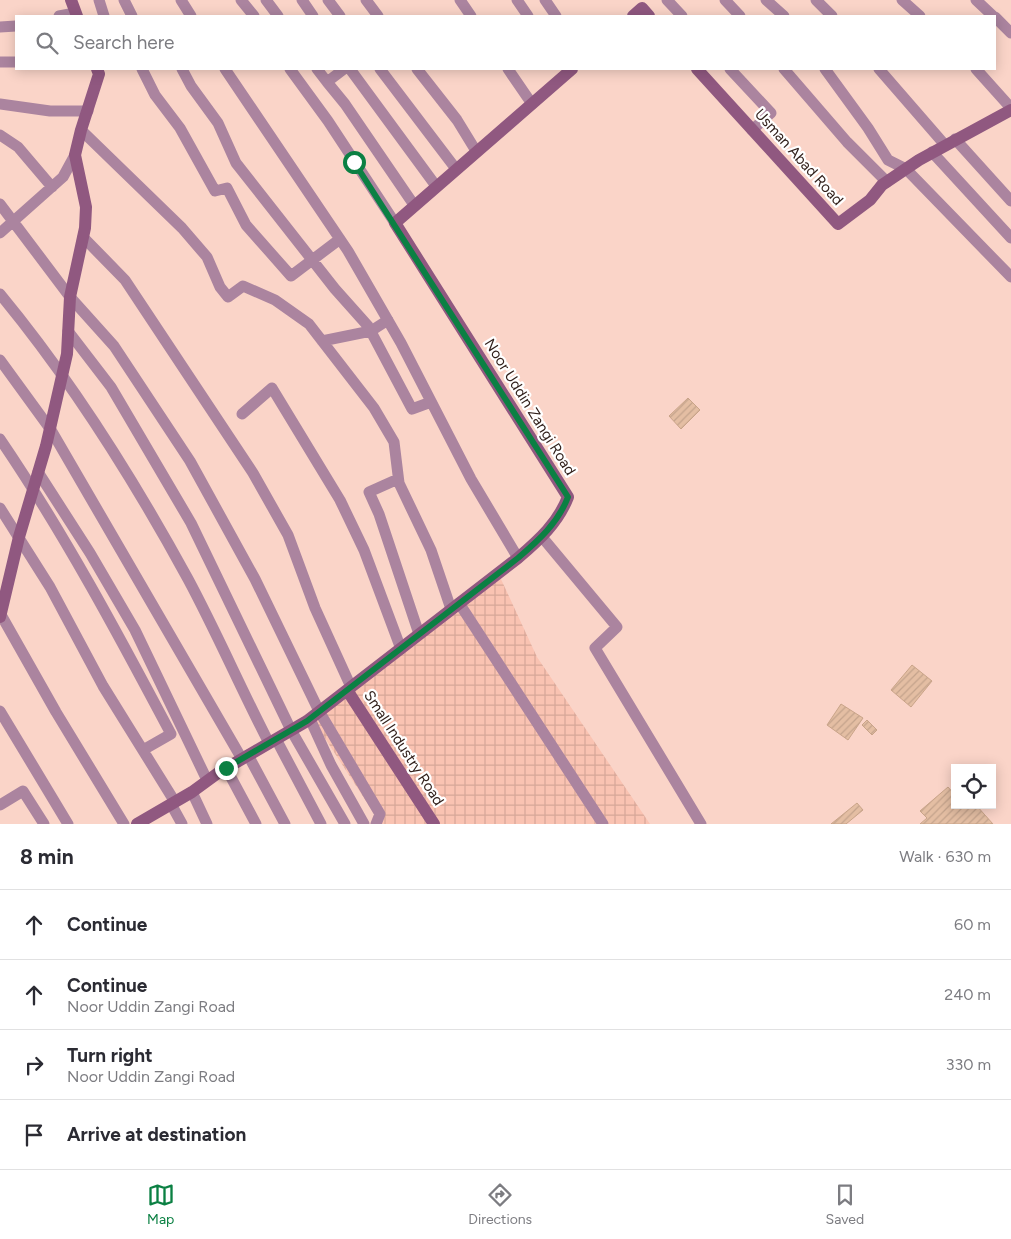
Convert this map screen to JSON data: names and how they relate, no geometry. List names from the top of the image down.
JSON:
{
  "streets": {
    "street": ["Usman Abad Road", "Noor Uddin Zangi Road", "Small Industry Road"]
  },
  "crossings": [
    ["Noor Uddin Zangi Road", "Small Industry Road"]
  ],
  "page": {
    "search": "Search here",
    "heading": ["8 min", "Walk · 630 m"],
    "list": [
      ["Continue", "60 m"],
      ["Continue", "Noor Uddin Zangi Road", "240 m"],
      ["Turn right", "Noor Uddin Zangi Road", "330 m"],
      "Arrive at destination"
    ],
    "nav": ["Map", "Directions", "Saved"]
  }
}
